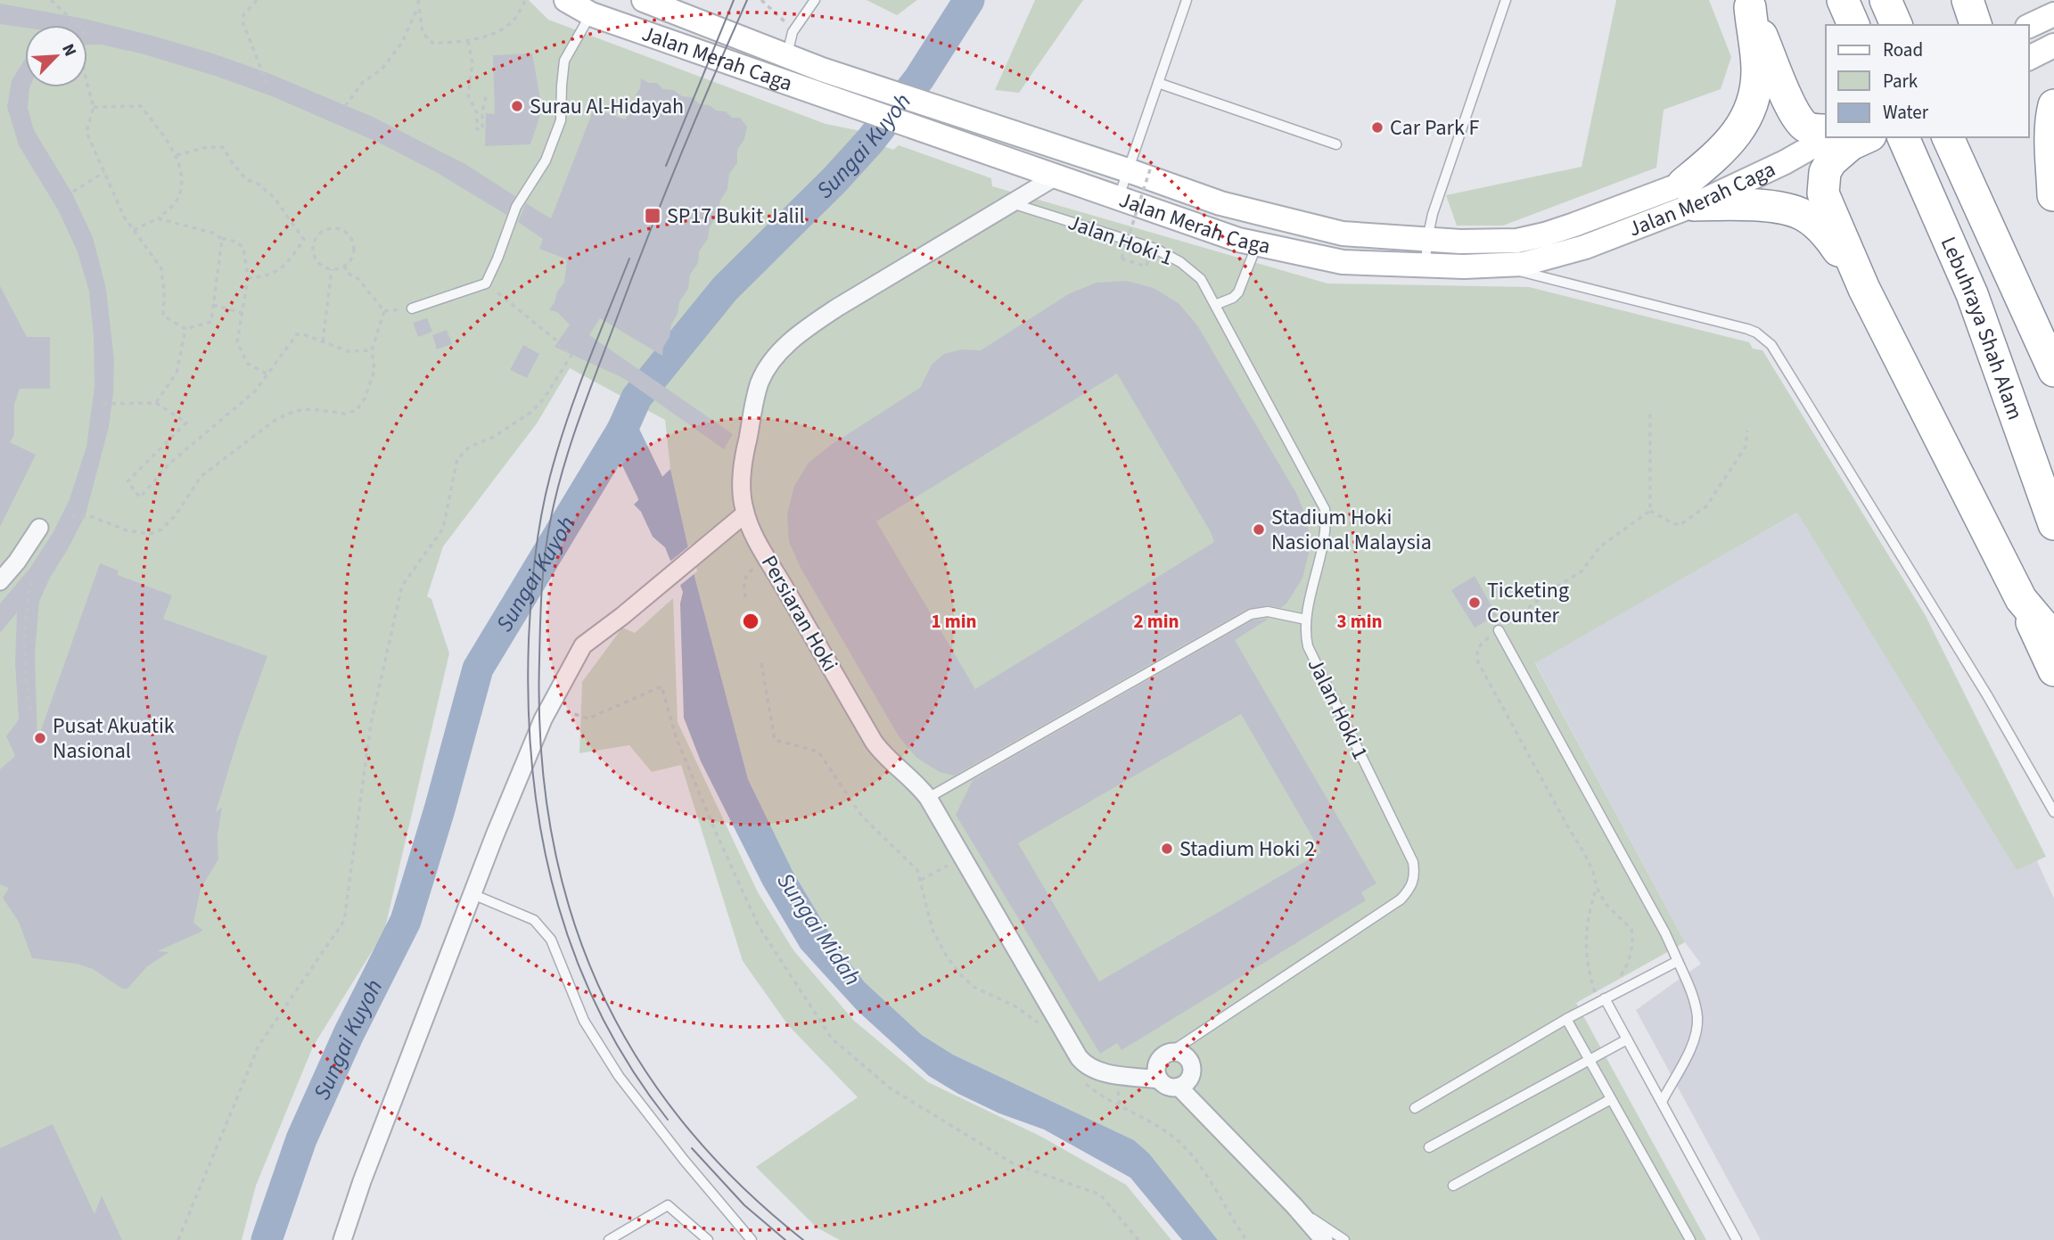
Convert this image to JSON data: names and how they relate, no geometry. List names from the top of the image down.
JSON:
{
  "streets": {
    "highway": ["Lebuhraya Shah Alam"],
    "street": ["Jalan Merah Caga", "Persiaran Hoki"],
    "lane": ["Jalan Hoki 1"]
  },
  "crossings": [
    ["Jalan Merah Caga", "Persiaran Hoki"],
    ["Jalan Hoki 1", "Persiaran Hoki"]
  ],
  "water": ["Sungai Kuyoh", "Sungai Midah"],
  "places": {
    "other": [
      "Surau Al-Hidayah",
      "Car Park F",
      "Stadium Hoki Nasional Malaysia",
      "Ticketing Counter",
      "Pusat Akuatik Nasional",
      "Stadium Hoki 2"
    ],
    "transit": ["SP17 Bukit Jalil"]
  },
  "legend": ["Road", "Park", "Water"],
  "north": "top right",
  "rings": ["1 min", "2 min", "3 min"]
}
